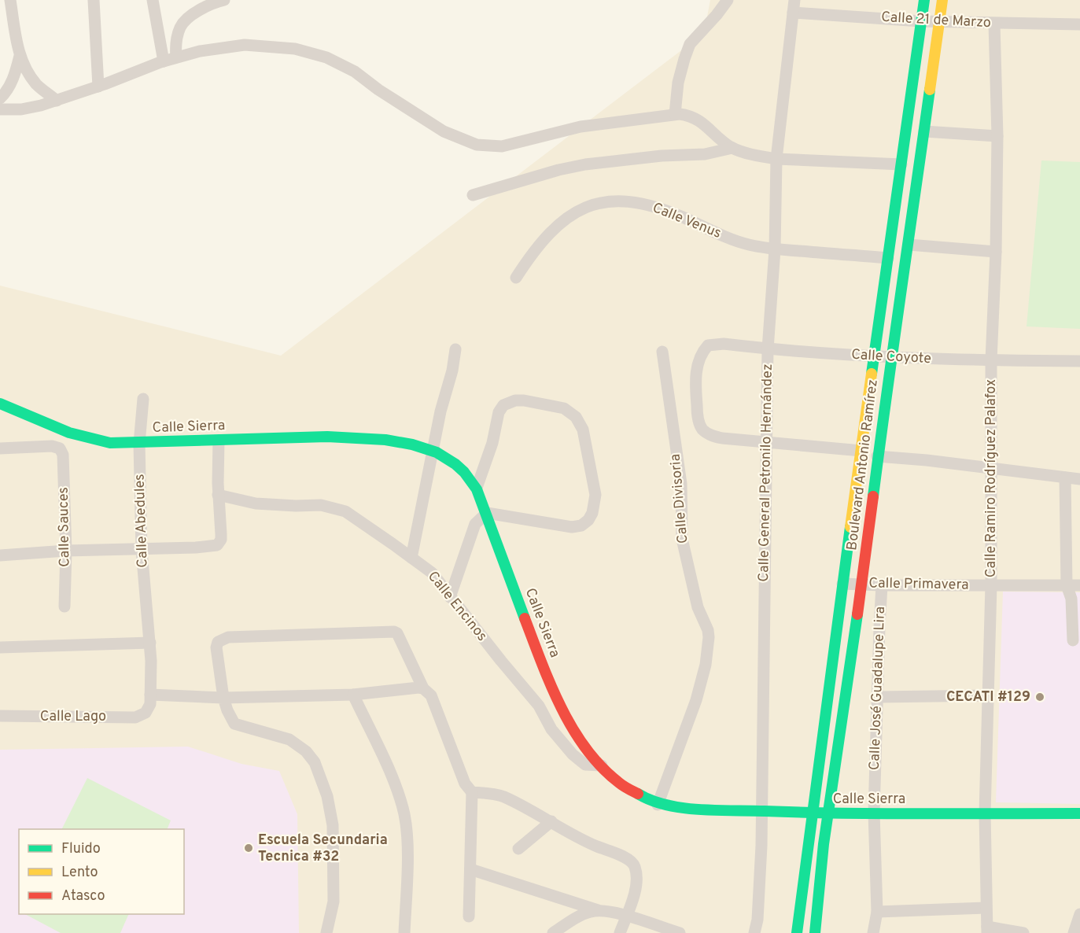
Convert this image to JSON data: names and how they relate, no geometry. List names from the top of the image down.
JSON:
{
  "streets": {
    "main road": ["Calle Sierra", "Boulevard Antonio Ramírez"],
    "street": [
      "Calle 21 de Marzo",
      "Calle Venus",
      "Calle Coyote",
      "Calle General Petronilo Hernández",
      "Calle Ramiro Rodríguez Palafox",
      "Calle Divisoria",
      "Calle Abedules",
      "Calle Sauces",
      "Calle Primavera",
      "Calle Encinos",
      "Calle José Guadalupe Lira",
      "Calle Lago"
    ]
  },
  "crossings": [
    ["Calle 21 de Marzo", "Boulevard Antonio Ramírez"],
    ["Calle 21 de Marzo", "Calle General Petronilo Hernández"],
    ["Calle 21 de Marzo", "Calle Ramiro Rodríguez Palafox"],
    ["Calle Venus", "Boulevard Antonio Ramírez"],
    ["Calle Venus", "Calle General Petronilo Hernández"],
    ["Calle Coyote", "Boulevard Antonio Ramírez"],
    ["Calle Coyote", "Calle General Petronilo Hernández"],
    ["Calle Coyote", "Calle Ramiro Rodríguez Palafox"],
    ["Calle Sierra", "Boulevard Antonio Ramírez"],
    ["Calle Sierra", "Calle General Petronilo Hernández"],
    ["Calle Sierra", "Calle Ramiro Rodríguez Palafox"],
    ["Calle Sierra", "Calle Divisoria"],
    ["Calle Sierra", "Calle Abedules"],
    ["Calle Sierra", "Calle Encinos"],
    ["Calle Sierra", "Calle José Guadalupe Lira"],
    ["Boulevard Antonio Ramírez", "Calle Primavera"],
    ["Calle Ramiro Rodríguez Palafox", "Calle Primavera"],
    ["Calle Abedules", "Calle Lago"],
    ["Calle Primavera", "Calle José Guadalupe Lira"]
  ],
  "places": ["CECATI #129", "Escuela Secundaria Tecnica #32"],
  "legend": ["Fluido", "Lento", "Atasco"]
}
